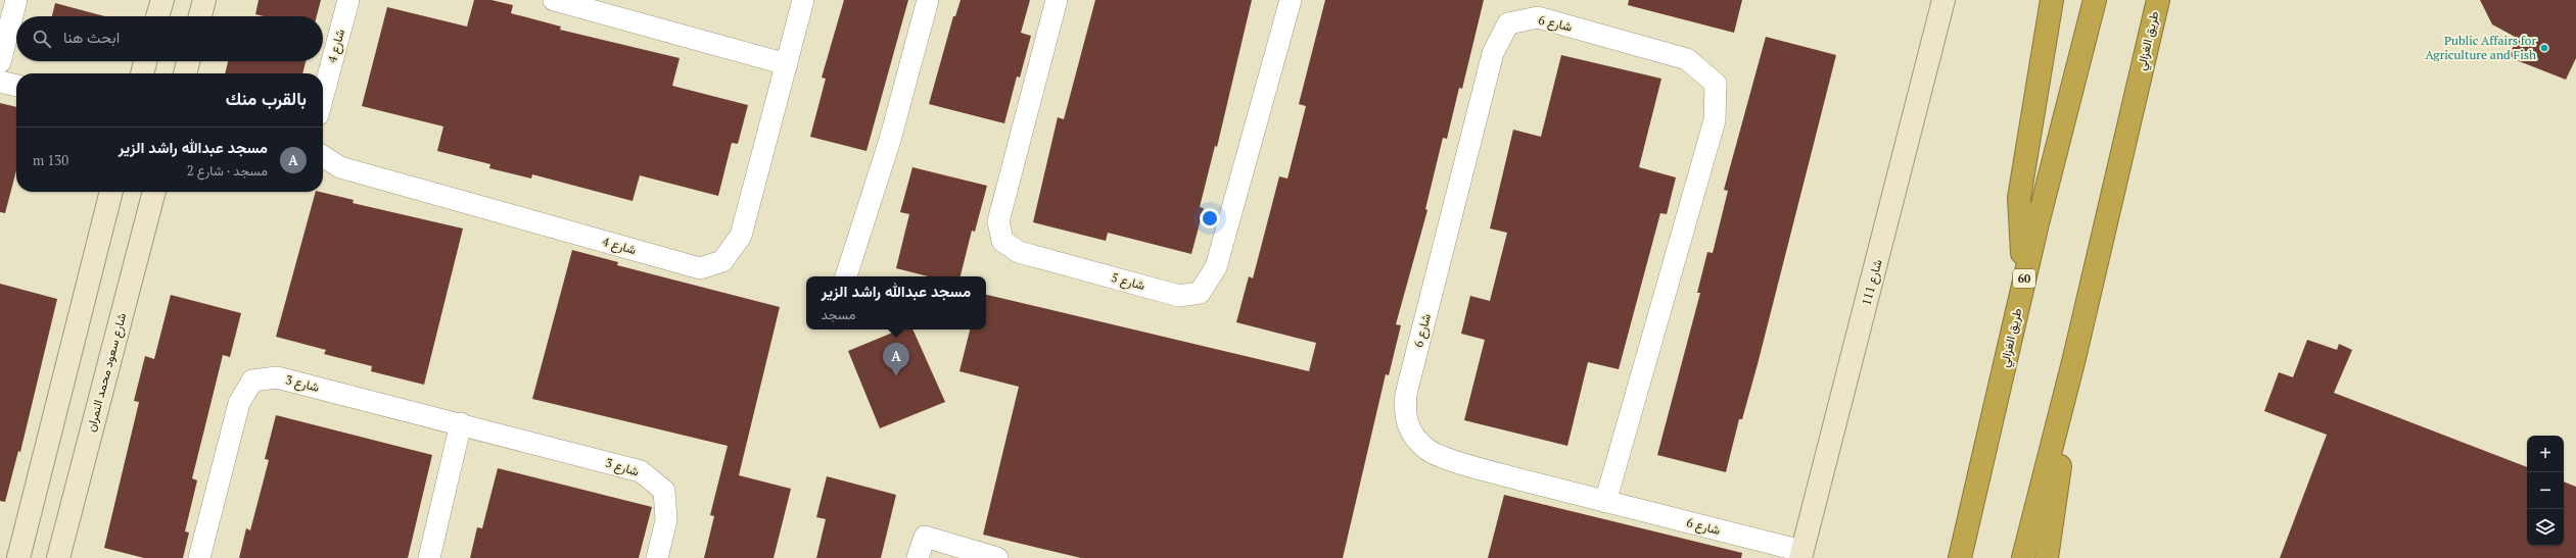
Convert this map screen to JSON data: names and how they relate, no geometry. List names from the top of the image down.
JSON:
{
  "streets": {
    "highway": ["طريق الغزالي", "60"],
    "street": [
      "شارع 6",
      "شارع 4",
      "شارع 5",
      "شارع 111",
      "شارع سعود محمد النمران",
      "شارع 3"
    ]
  },
  "crossings": [
    ["شارع 6", "شارع 111"]
  ],
  "places": ["Public Affairs for Agriculture and Fish"],
  "page": {
    "search": "ابحث هنا",
    "heading": "بالقرب منك",
    "list": [
      {
        "mark": "A",
        "name": "مسجد عبدالله راشد الزير",
        "note": "مسجد · شارع 2",
        "value": "130 m"
      }
    ],
    "popup": ["مسجد عبدالله راشد الزير", "مسجد"],
    "pins": "A",
    "map_buttons": ["+", "−"]
  }
}
